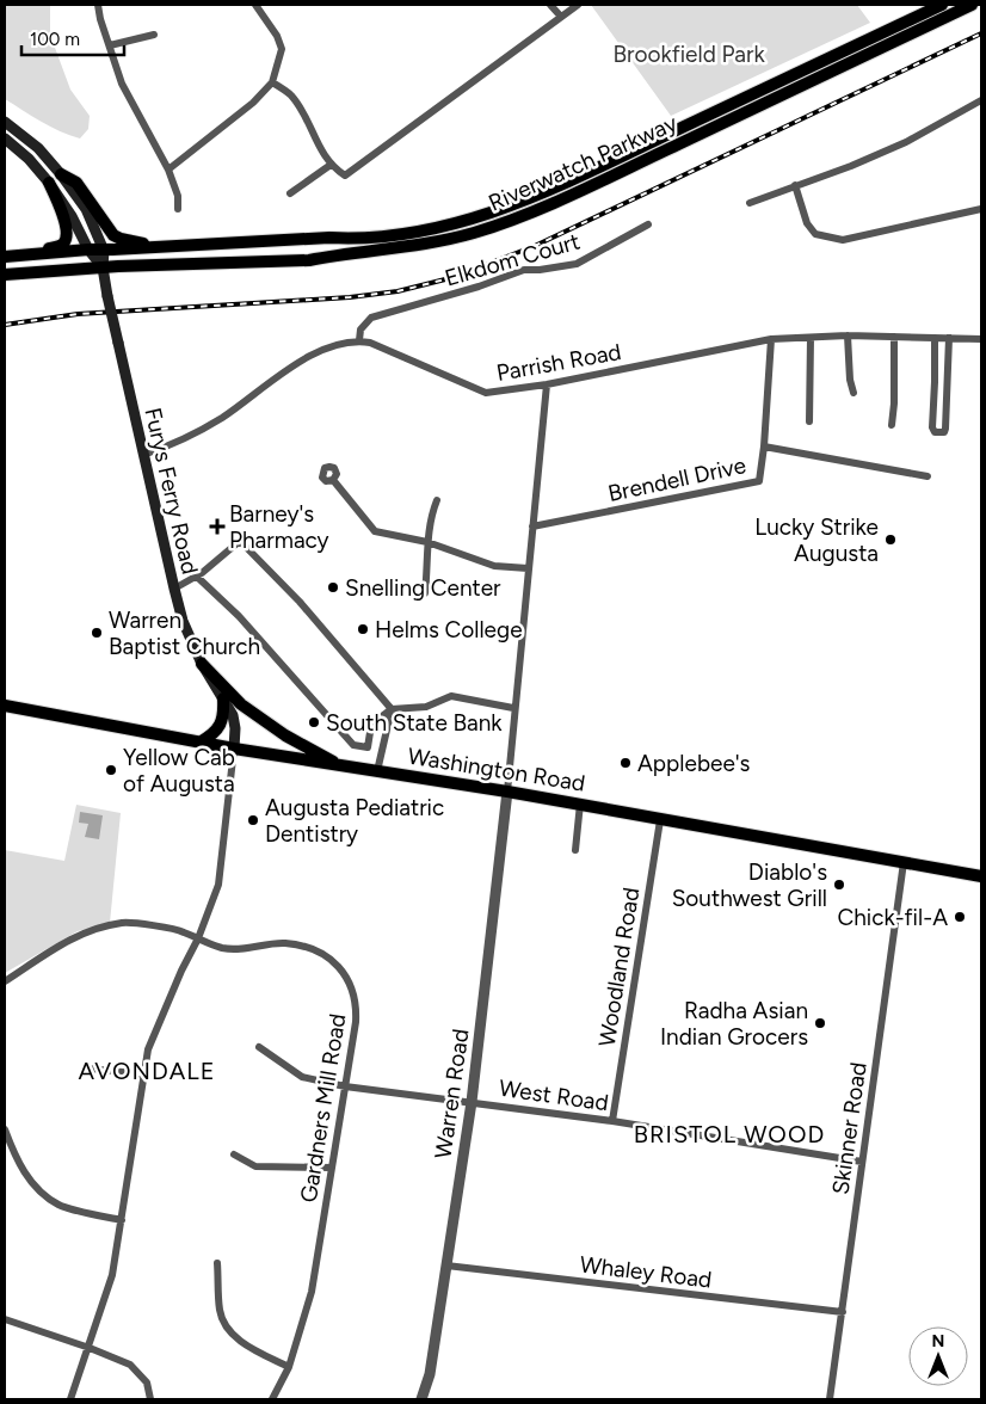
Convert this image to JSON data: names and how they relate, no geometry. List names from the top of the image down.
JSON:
{
  "streets": {
    "main road": ["Riverwatch Parkway", "Furys Ferry Road", "Washington Road"],
    "street": [
      "Elkdom Court",
      "Parrish Road",
      "Brendell Drive",
      "Woodland Road",
      "Warren Road",
      "West Road",
      "Gardners Mill Road",
      "Skinner Road",
      "Whaley Road"
    ]
  },
  "crossings": [
    ["Riverwatch Parkway", "Furys Ferry Road"],
    ["Elkdom Court", "Parrish Road"],
    ["Parrish Road", "Brendell Drive"],
    ["Furys Ferry Road", "Washington Road"],
    ["Washington Road", "Woodland Road"],
    ["Washington Road", "Warren Road"],
    ["Washington Road", "Skinner Road"],
    ["Woodland Road", "West Road"],
    ["Warren Road", "West Road"],
    ["Warren Road", "Whaley Road"],
    ["West Road", "Gardners Mill Road"],
    ["West Road", "Skinner Road"],
    ["Skinner Road", "Whaley Road"]
  ],
  "districts": ["AVONDALE", "BRISTOL WOOD"],
  "parks": ["Brookfield Park"],
  "places": {
    "health": ["Barney's Pharmacy"],
    "other": [
      "Lucky Strike Augusta",
      "Snelling Center",
      "Helms College",
      "Warren Baptist Church",
      "South State Bank",
      "Applebee's",
      "Yellow Cab of Augusta",
      "Augusta Pediatric Dentistry",
      "Diablo's Southwest Grill",
      "Chick-fil-A",
      "Radha Asian Indian Grocers"
    ]
  },
  "scale_bar": "100 m",
  "north": "top"
}
